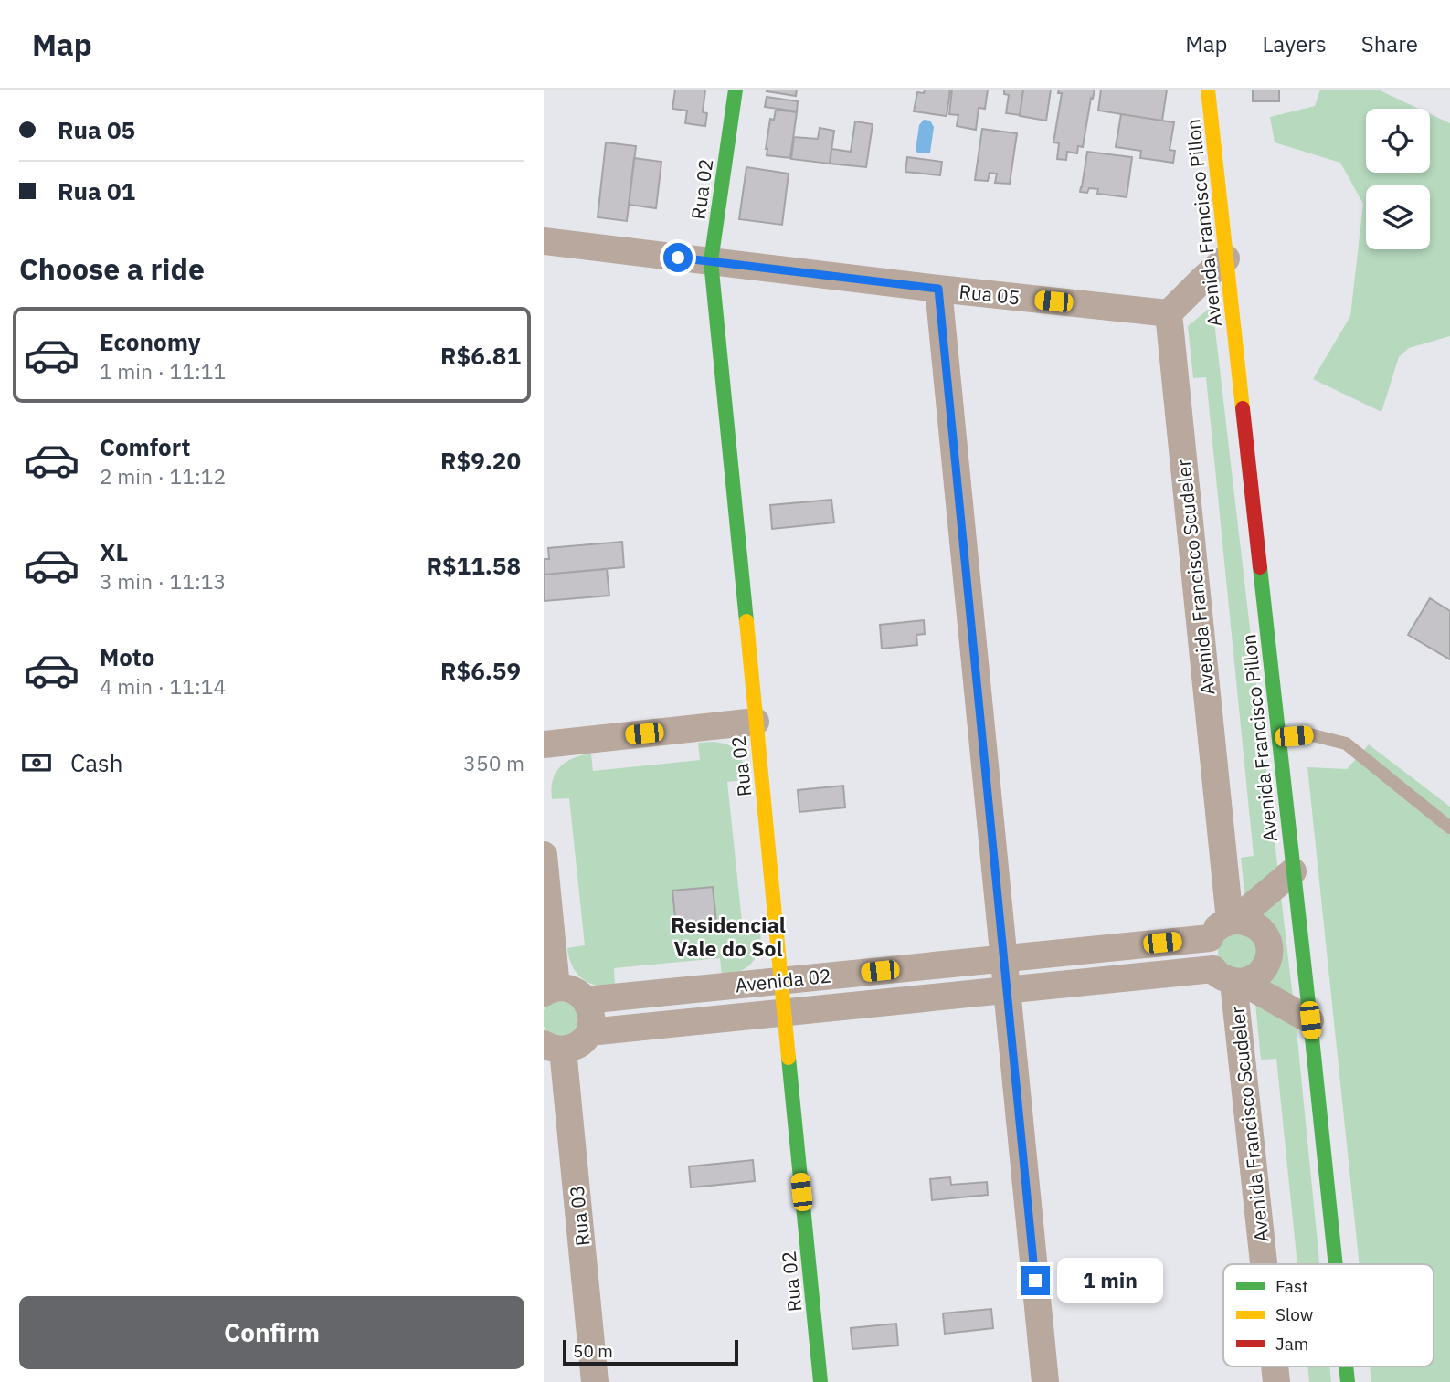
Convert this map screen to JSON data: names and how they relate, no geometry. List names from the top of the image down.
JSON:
{
  "streets": {
    "street": [
      "Rua 02",
      "Avenida Francisco Pillon",
      "Rua 05",
      "Avenida Francisco Scudeler",
      "Avenida 02",
      "Rua 03"
    ]
  },
  "crossings": [
    ["Rua 02", "Rua 05"],
    ["Rua 02", "Avenida 02"],
    ["Rua 05", "Avenida Francisco Scudeler"],
    ["Avenida Francisco Scudeler", "Avenida 02"]
  ],
  "districts": ["Residencial Vale do Sol"],
  "legend": ["Fast", "Slow", "Jam"],
  "scale_bar": "50 m",
  "page": {
    "header": "Map",
    "nav": ["Map", "Layers", "Share"],
    "banner": ["Rua 05", "Rua 01"],
    "heading": "Choose a ride",
    "list": [
      {
        "name": "Economy",
        "note": "1 min · 11:11",
        "value": "R$6.81"
      },
      {
        "name": "Comfort",
        "note": "2 min · 11:12",
        "value": "R$9.20"
      },
      {
        "name": "XL",
        "note": "3 min · 11:13",
        "value": "R$11.58"
      },
      {
        "name": "Moto",
        "note": "4 min · 11:14",
        "value": "R$6.59"
      }
    ],
    "pay": ["Cash", "350 m"],
    "bubble": "1 min",
    "buttons": "Confirm",
    "scale": "50 m"
  }
}
